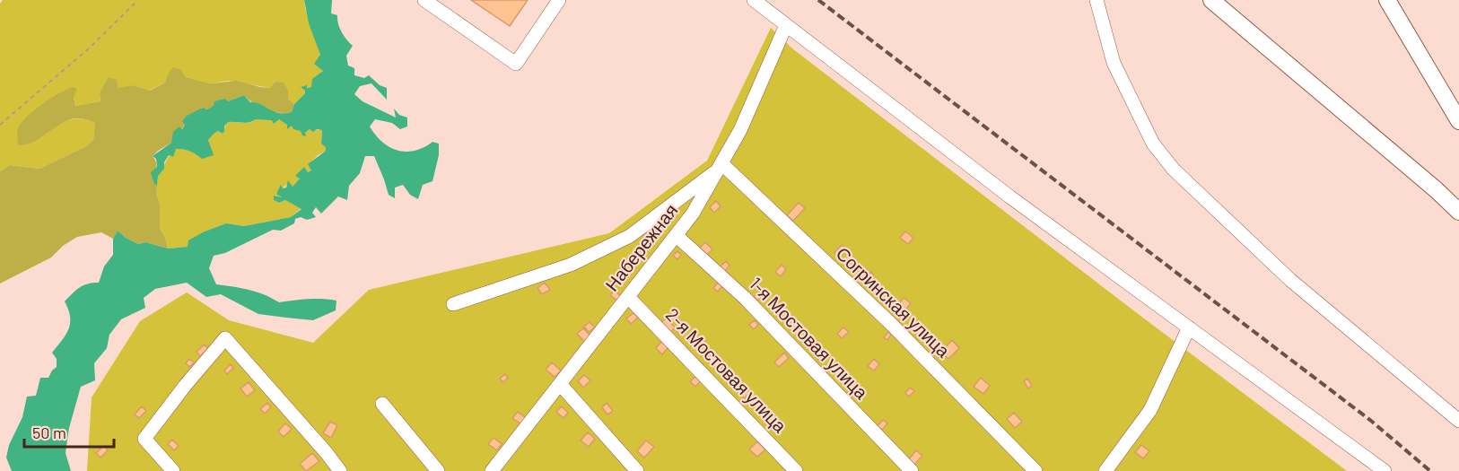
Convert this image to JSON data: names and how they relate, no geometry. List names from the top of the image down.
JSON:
{
  "streets": {
    "street": [
      "Набережная",
      "Согринская улица",
      "1-я Мостовая улица",
      "2-я Мостовая улица"
    ]
  },
  "crossings": [
    ["Набережная", "Согринская улица"],
    ["Набережная", "1-я Мостовая улица"],
    ["Набережная", "2-я Мостовая улица"]
  ],
  "scale_bar": "50 m"
}
